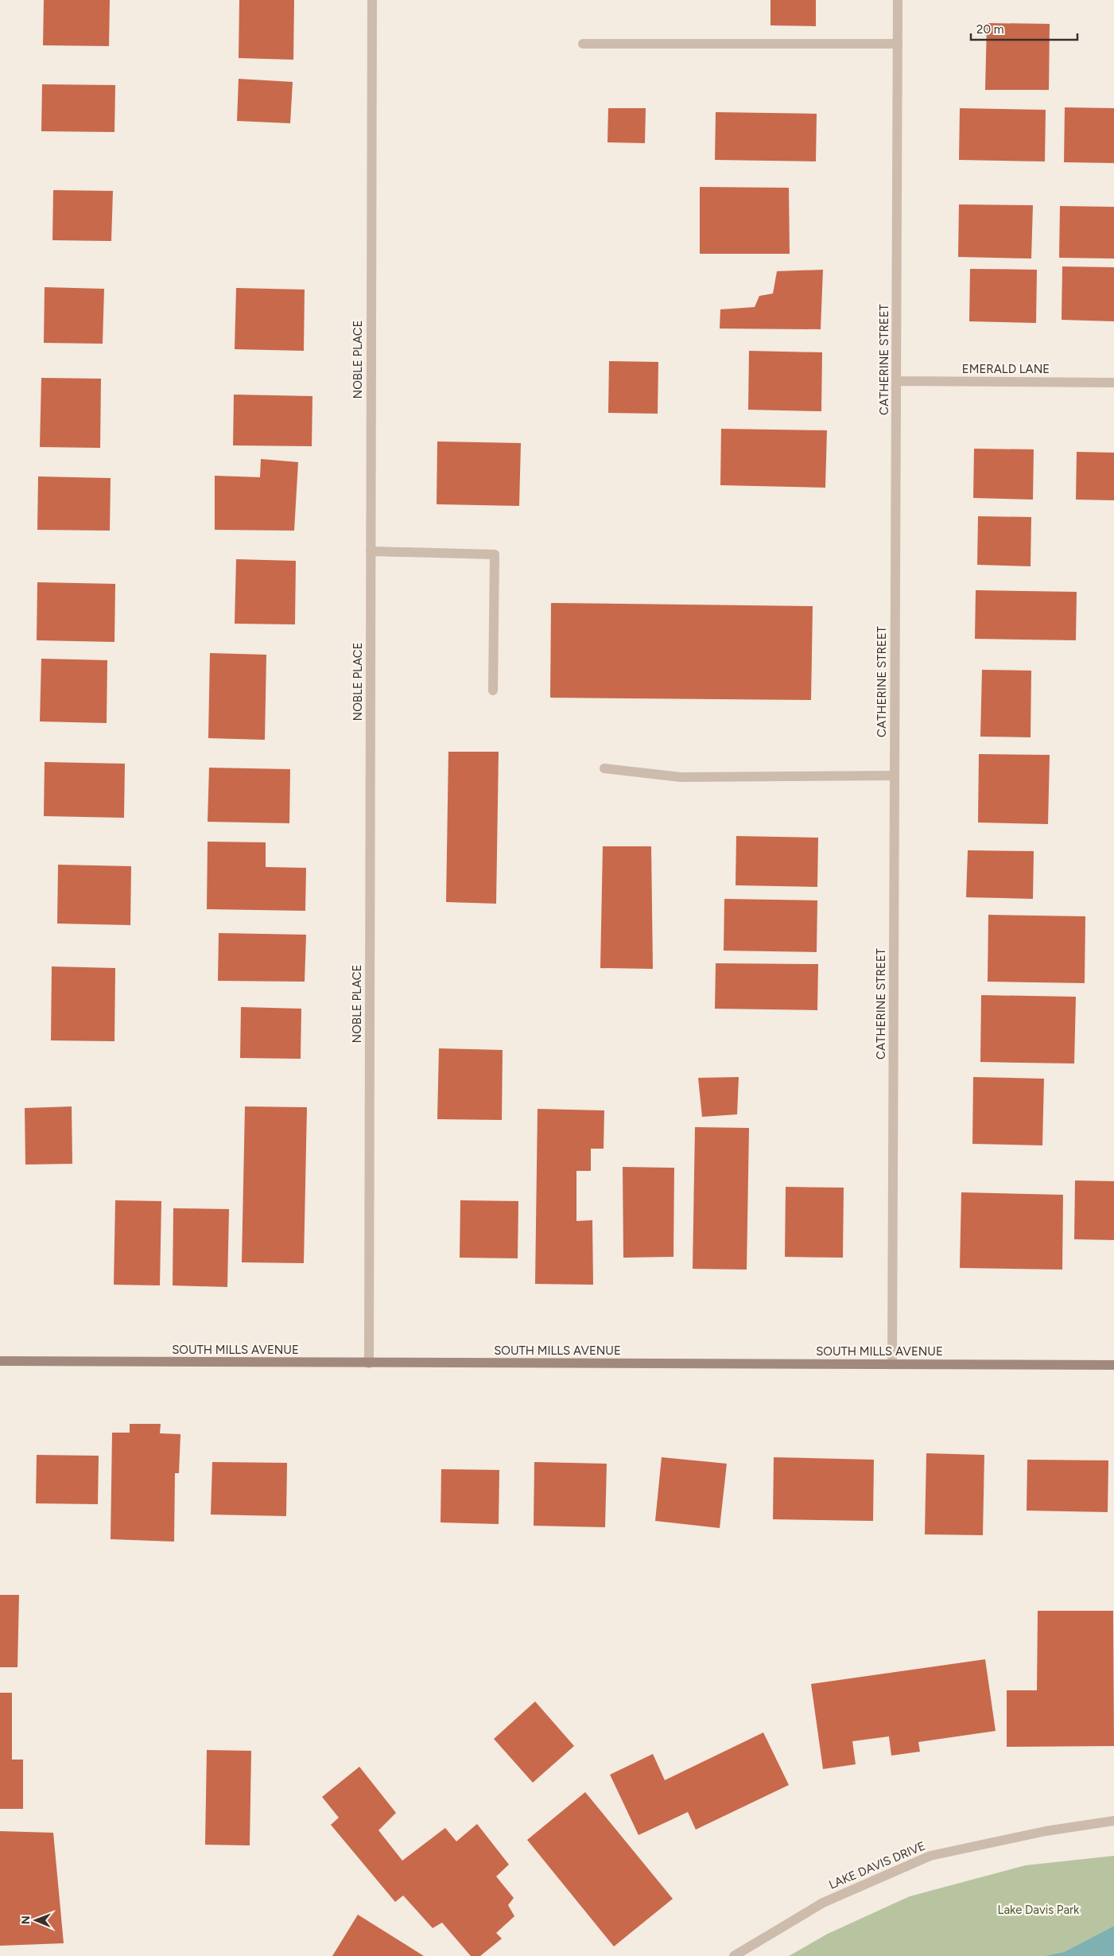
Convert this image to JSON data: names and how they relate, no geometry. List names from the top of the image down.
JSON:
{
  "streets": {
    "street": [
      "NOBLE PLACE",
      "CATHERINE STREET",
      "EMERALD LANE",
      "SOUTH MILLS AVENUE",
      "LAKE DAVIS DRIVE"
    ]
  },
  "crossings": [
    ["NOBLE PLACE", "SOUTH MILLS AVENUE"],
    ["CATHERINE STREET", "EMERALD LANE"],
    ["CATHERINE STREET", "SOUTH MILLS AVENUE"]
  ],
  "parks": ["Lake Davis Park"],
  "scale_bar": "20 m",
  "north": "left"
}
